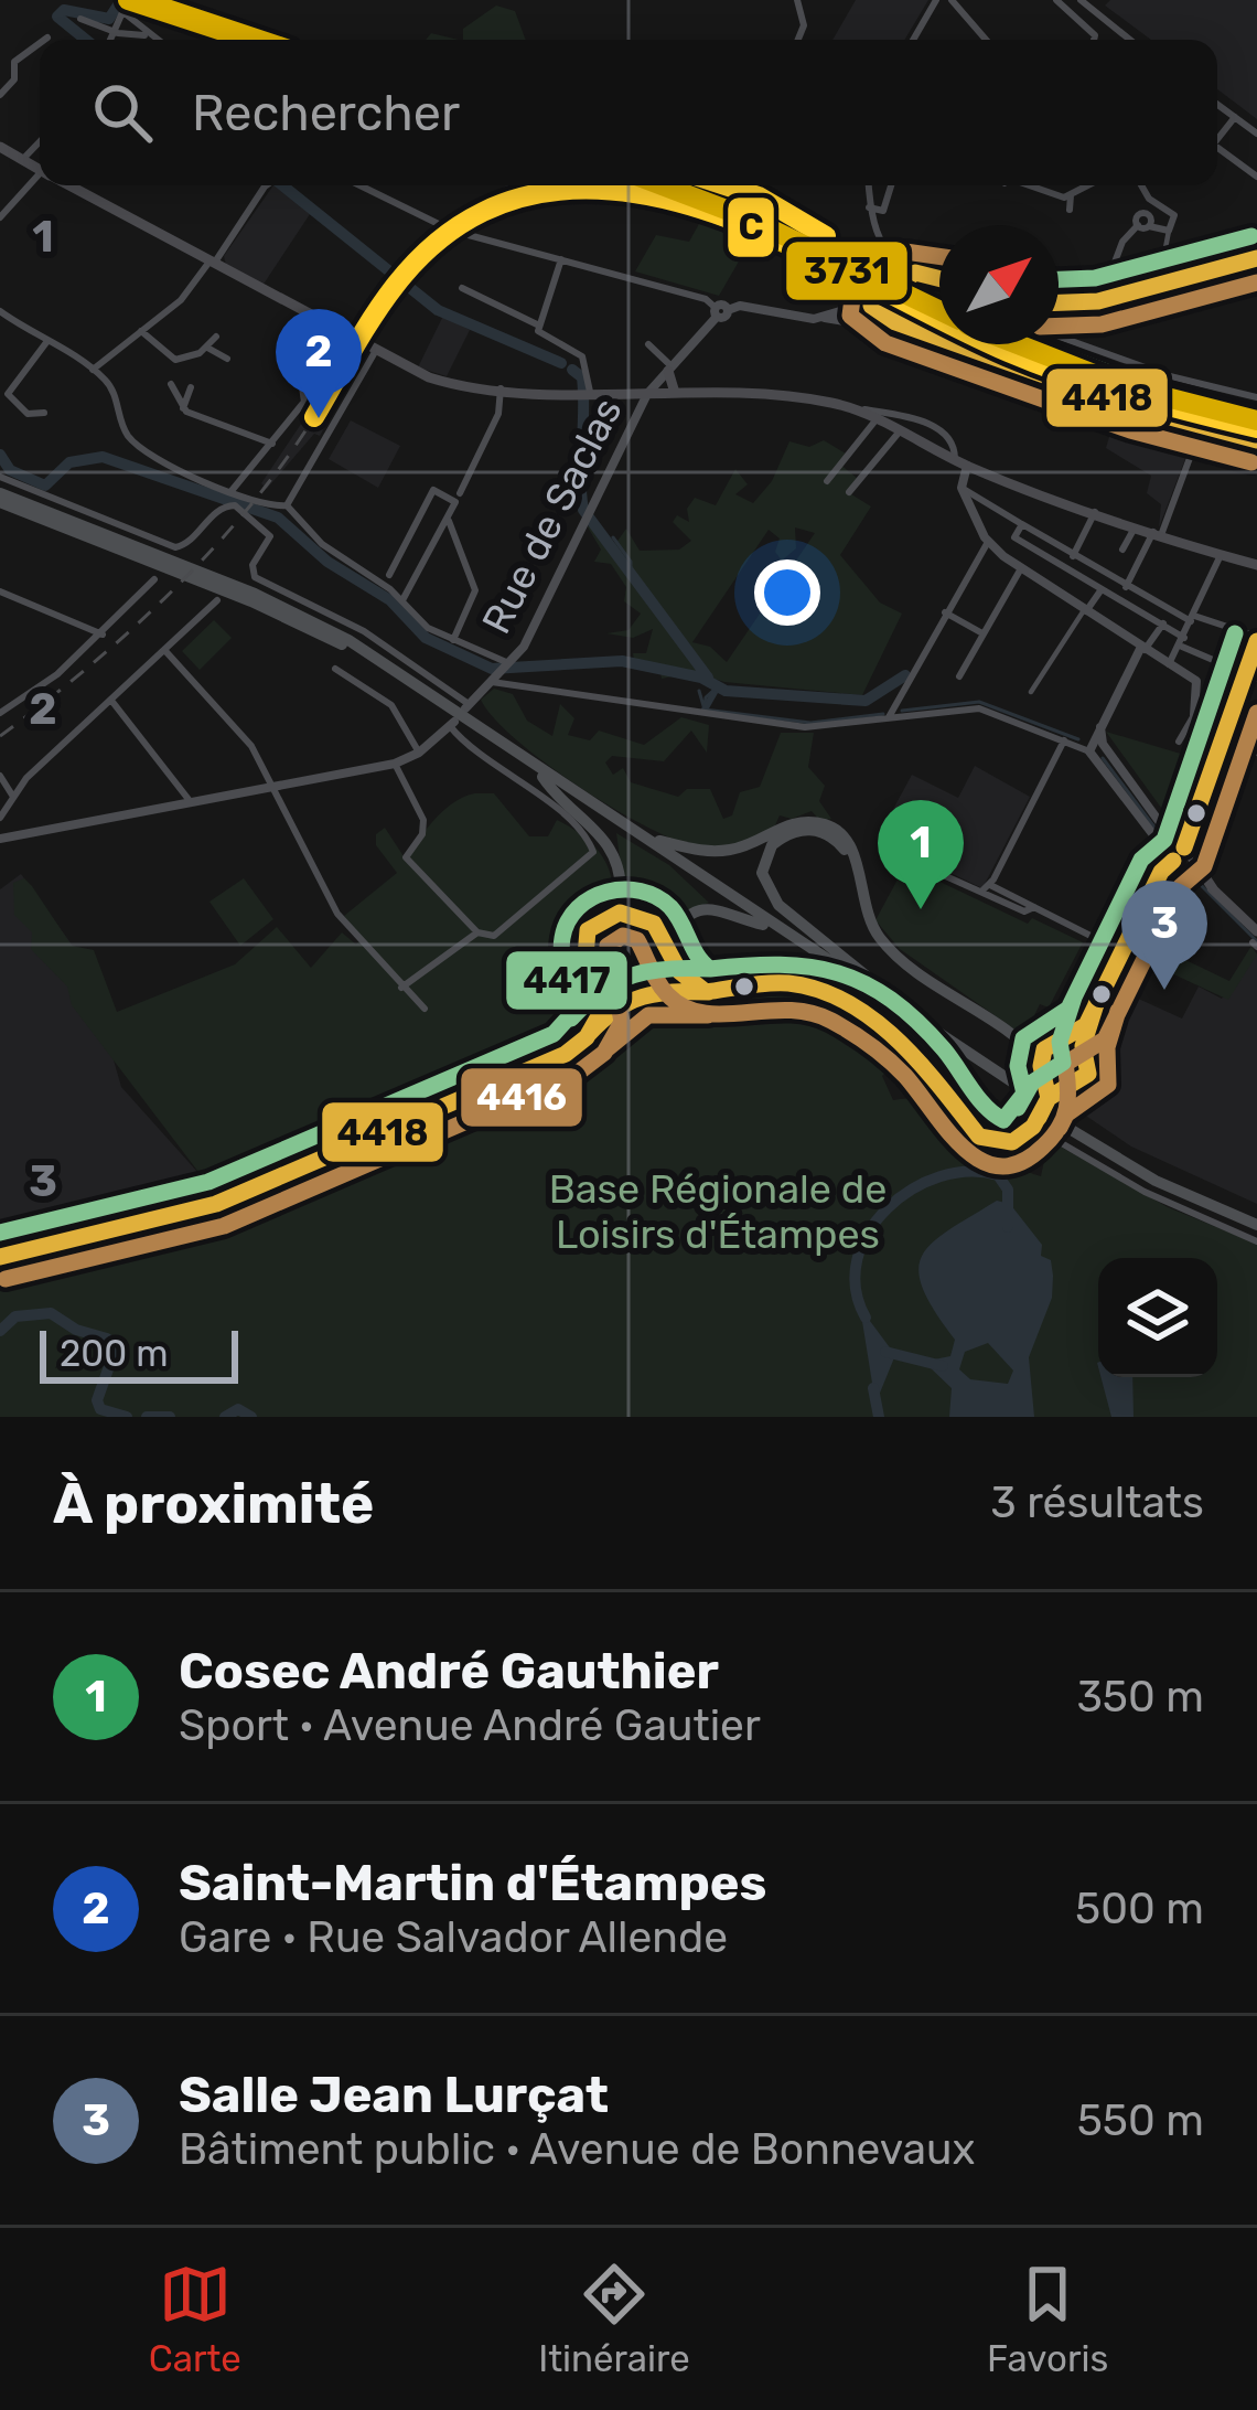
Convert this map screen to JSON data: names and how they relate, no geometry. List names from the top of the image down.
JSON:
{
  "streets": {
    "street": ["Rue de Saclas"]
  },
  "parks": ["Base Régionale de Loisirs d'Étampes"],
  "lines": [
    "transit line 3731",
    "transit line C",
    "transit line 4417",
    "transit line 4416",
    "transit line 4418"
  ],
  "scale_bar": "200 m",
  "north": "top right",
  "page": {
    "search": "Rechercher",
    "pins": ["2", "1", "3"],
    "scale": "200 m",
    "heading": ["À proximité", "3 résultats"],
    "list": [
      {
        "mark": "1",
        "name": "Cosec André Gauthier",
        "note": "Sport · Avenue André Gautier",
        "value": "350 m"
      },
      {
        "mark": "2",
        "name": "Saint-Martin d'Étampes",
        "note": "Gare · Rue Salvador Allende",
        "value": "500 m"
      },
      {
        "mark": "3",
        "name": "Salle Jean Lurçat",
        "note": "Bâtiment public · Avenue de Bonnevaux",
        "value": "550 m"
      }
    ],
    "nav": ["Carte", "Itinéraire", "Favoris"]
  },
  "grid": {
    "rows": ["1", "2", "3"]
  }
}
